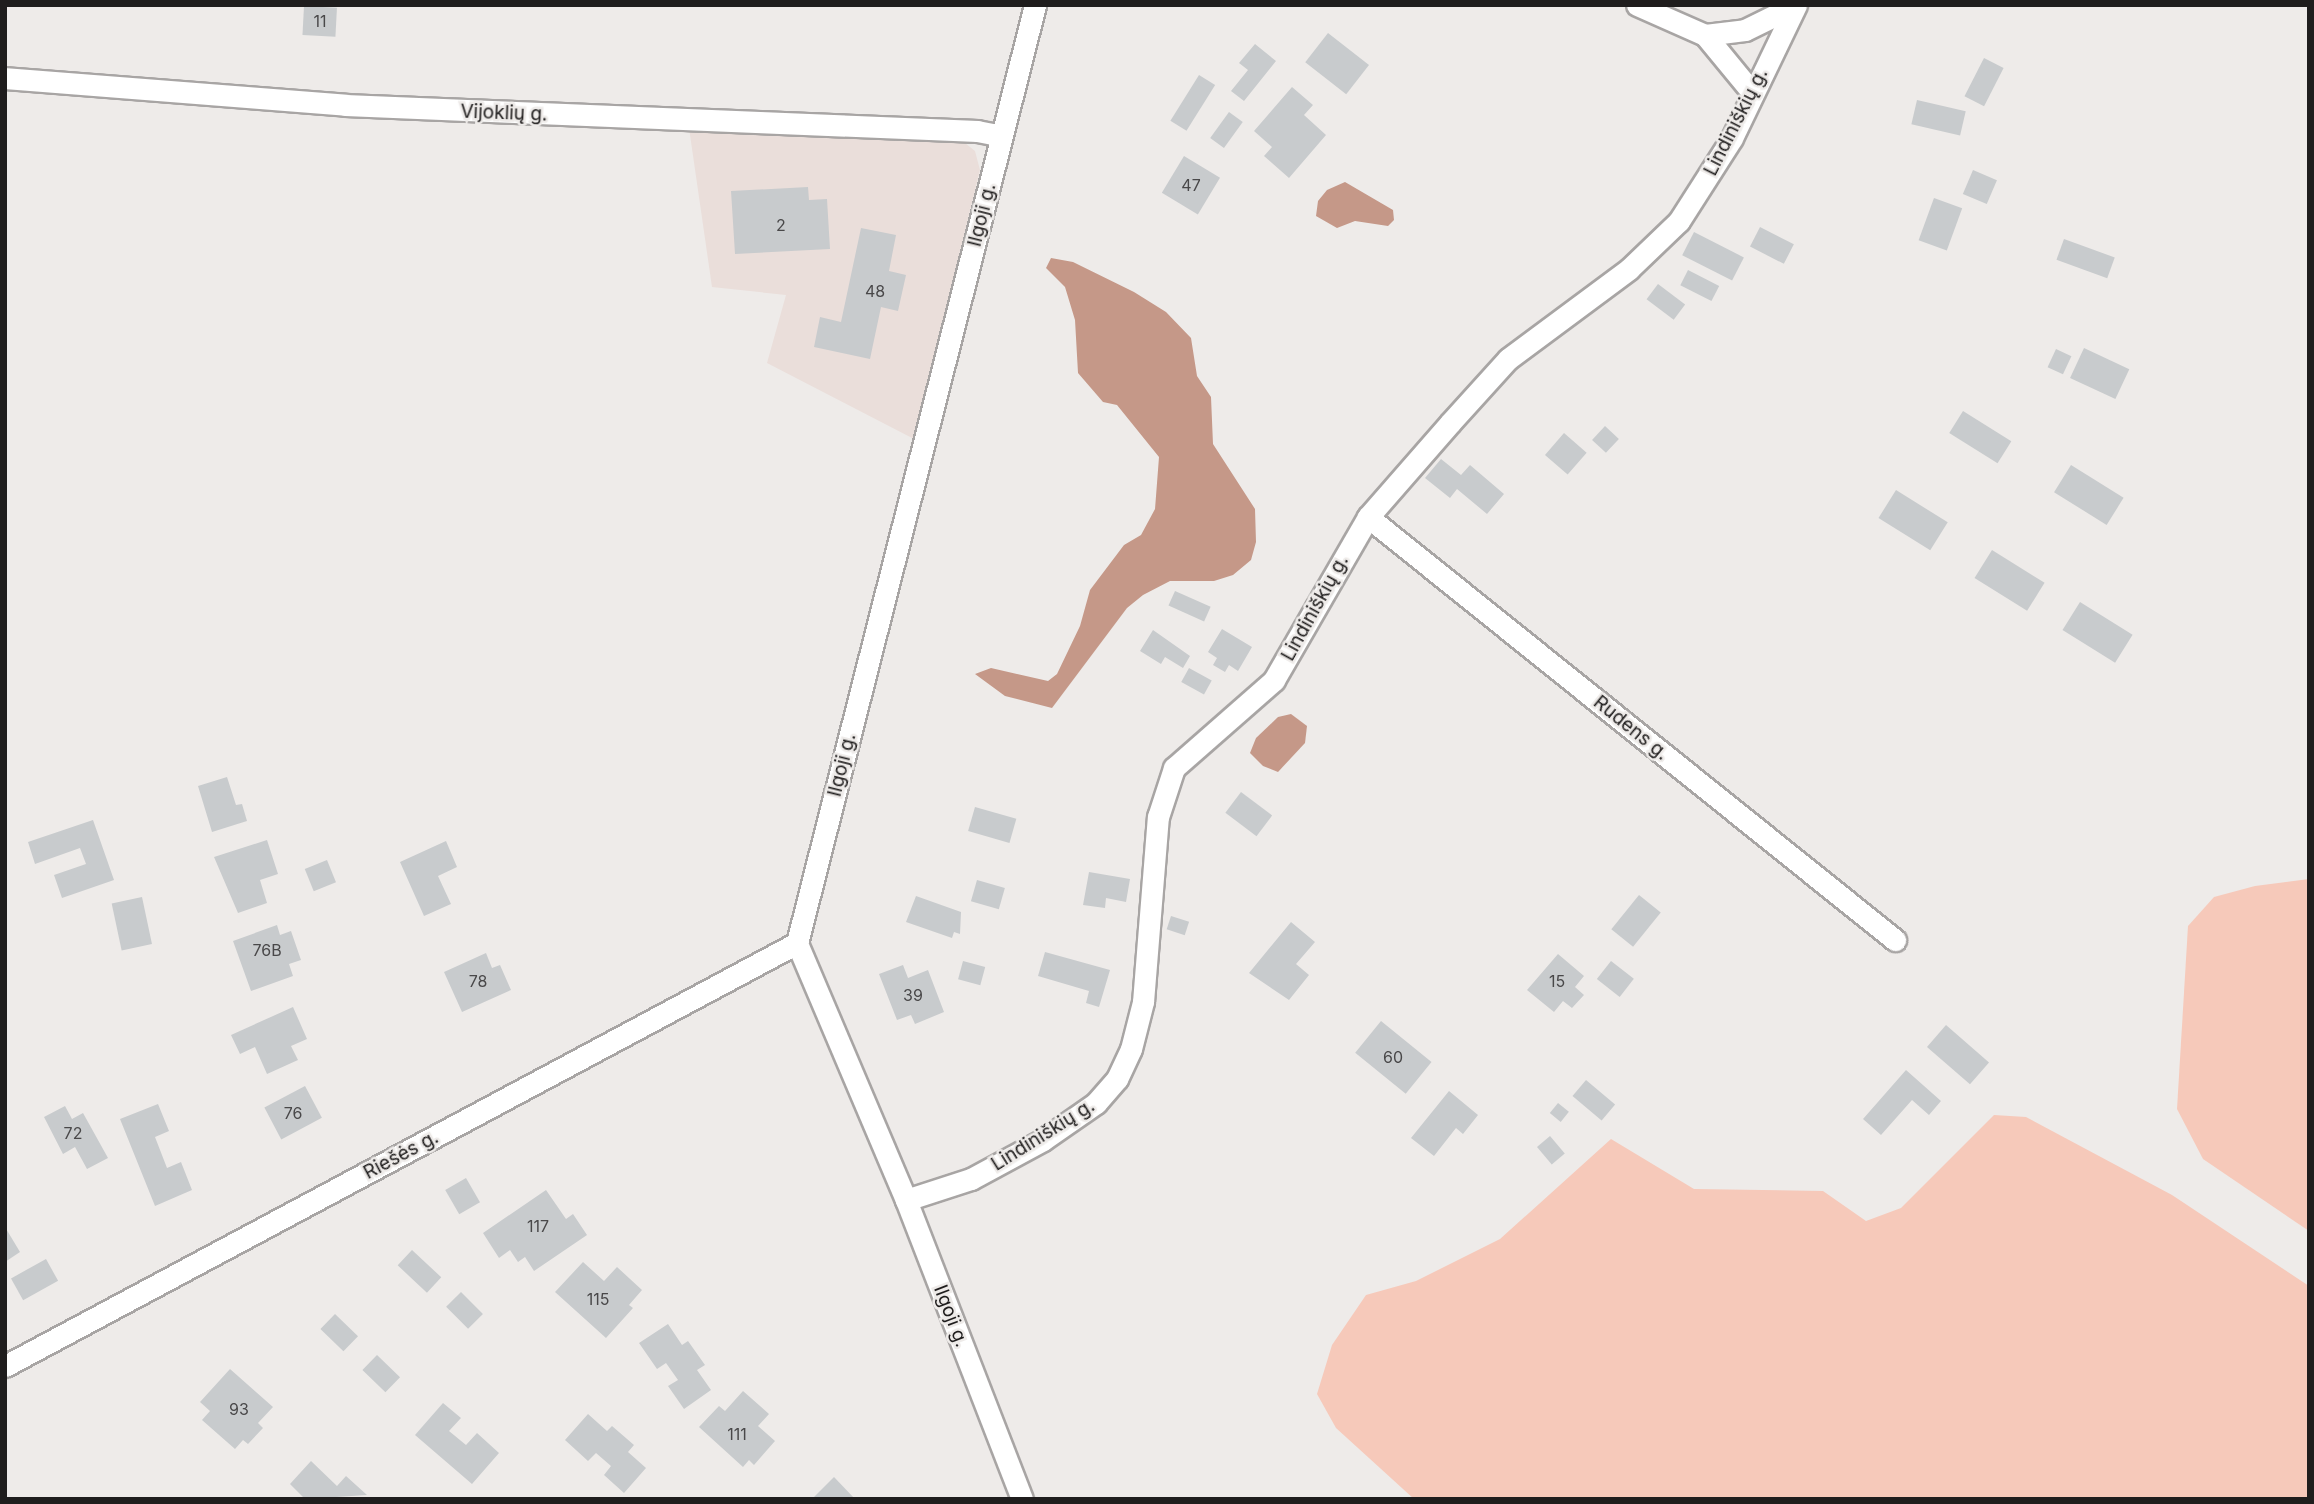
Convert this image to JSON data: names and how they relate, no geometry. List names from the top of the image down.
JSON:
{
  "streets": {
    "street": [
      "Vijoklių g.",
      "Lindiniškių g.",
      "Ilgoji g.",
      "Rudens g.",
      "Riešės g."
    ]
  },
  "crossings": [
    ["Vijoklių g.", "Ilgoji g."],
    ["Lindiniškių g.", "Ilgoji g."],
    ["Lindiniškių g.", "Rudens g."],
    ["Ilgoji g.", "Riešės g."]
  ],
  "house_numbers": [
    "11",
    "47",
    "2",
    "48",
    "76B",
    "78",
    "15",
    "39",
    "60",
    "76",
    "72",
    "117",
    "115",
    "93",
    "111"
  ]
}
